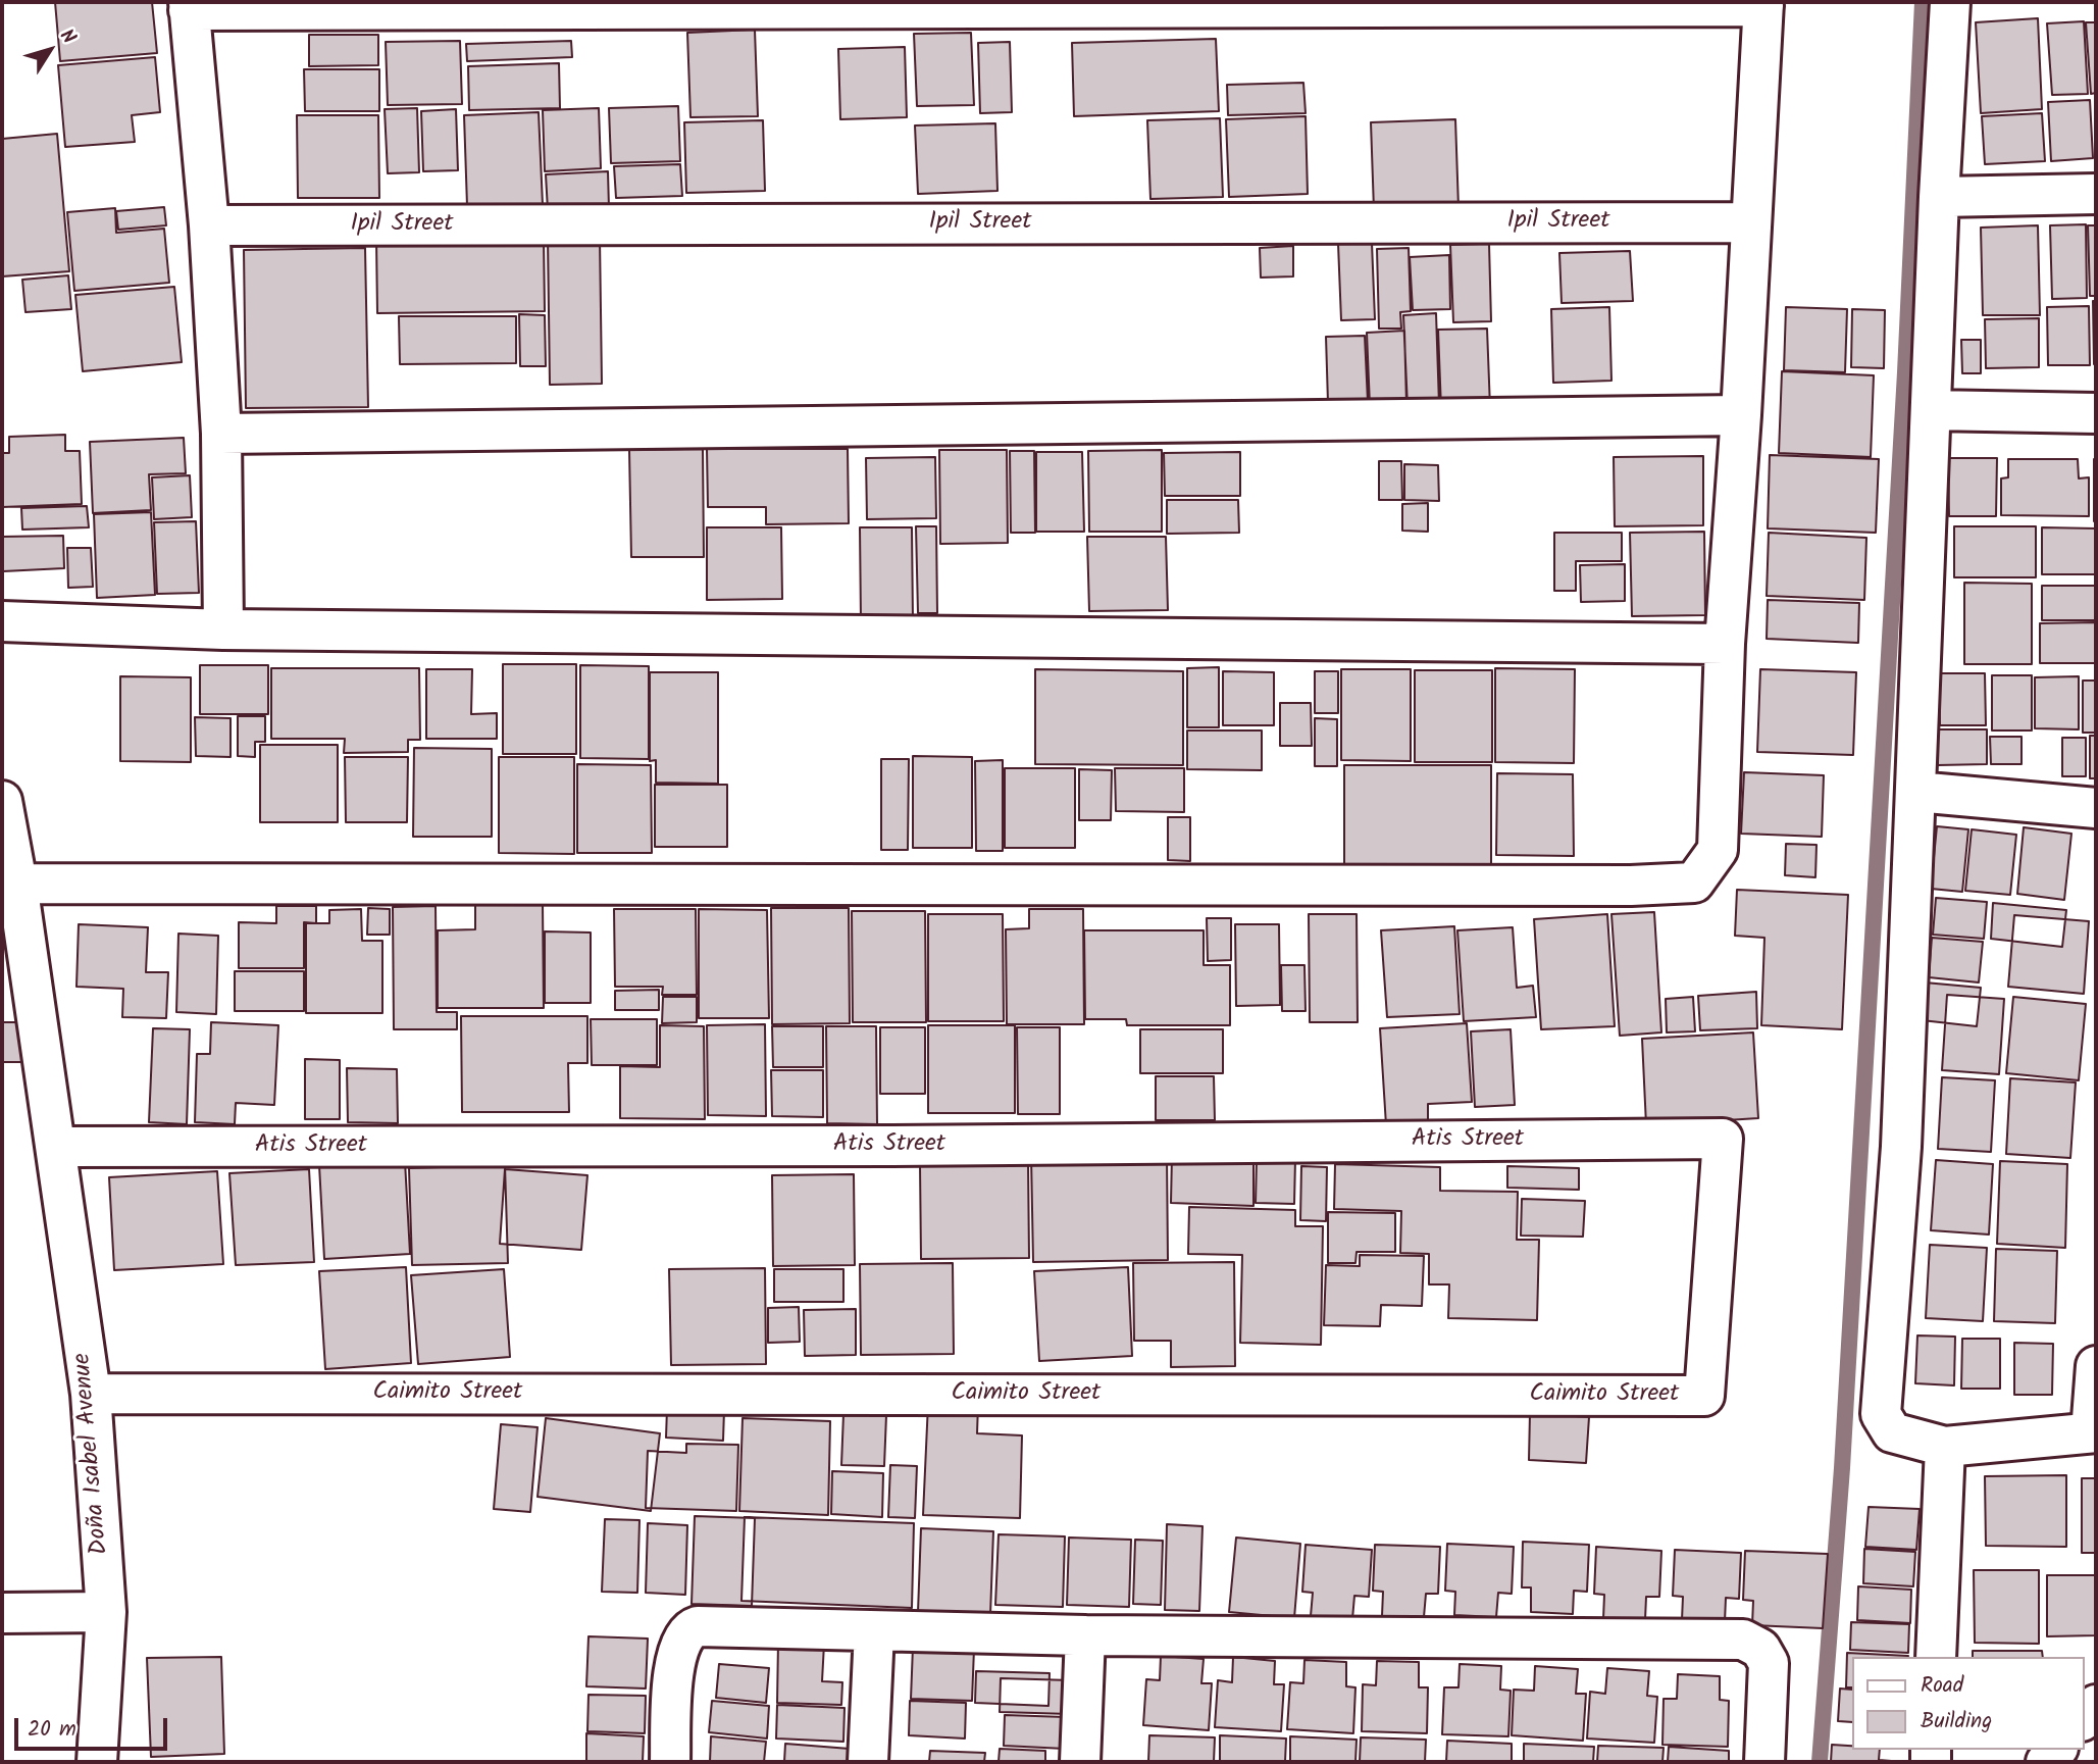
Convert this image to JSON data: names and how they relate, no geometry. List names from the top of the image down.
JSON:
{
  "streets": {
    "street": [
      "Ipil Street",
      "Atis Street",
      "Caimito Street",
      "Doña Isabel Avenue"
    ]
  },
  "crossings": [
    ["Atis Street", "Caimito Street"],
    ["Atis Street", "Doña Isabel Avenue"],
    ["Caimito Street", "Doña Isabel Avenue"]
  ],
  "legend": ["Road", "Building"],
  "scale_bar": "20 m",
  "north": "top right"
}
